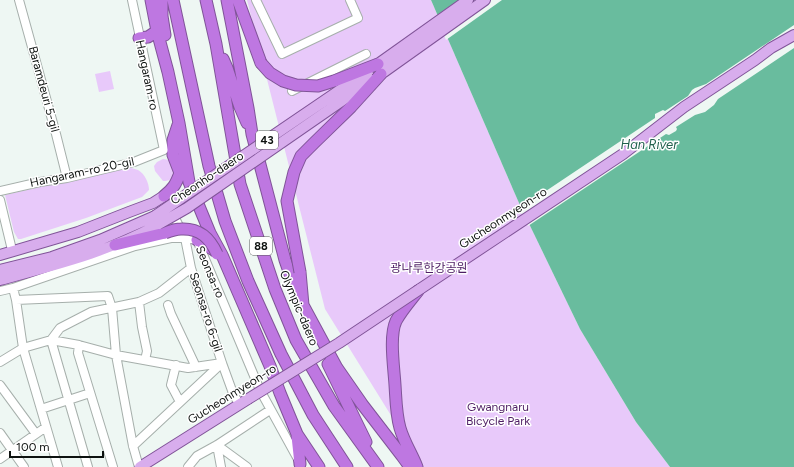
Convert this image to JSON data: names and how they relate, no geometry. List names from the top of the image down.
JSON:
{
  "streets": {
    "highway": ["88", "Olympic-daero"],
    "main road": ["43", "Cheonho-daero", "Gucheonmyeon-ro"],
    "street": [
      "Hangaram-ro",
      "Baramdeuri 5-gil",
      "Hangaram-ro 20-gil",
      "Seonsa-ro",
      "Seonsa-ro 6-gil"
    ]
  },
  "crossings": [
    ["Hangaram-ro", "Hangaram-ro 20-gil"],
    ["Baramdeuri 5-gil", "Hangaram-ro 20-gil"],
    ["Gucheonmyeon-ro", "Seonsa-ro 6-gil"],
    ["Seonsa-ro", "Seonsa-ro 6-gil"]
  ],
  "water": ["Han River"],
  "parks": ["광나루한강공원", "Gwangnaru Bicycle Park"],
  "scale_bar": "100 m"
}
